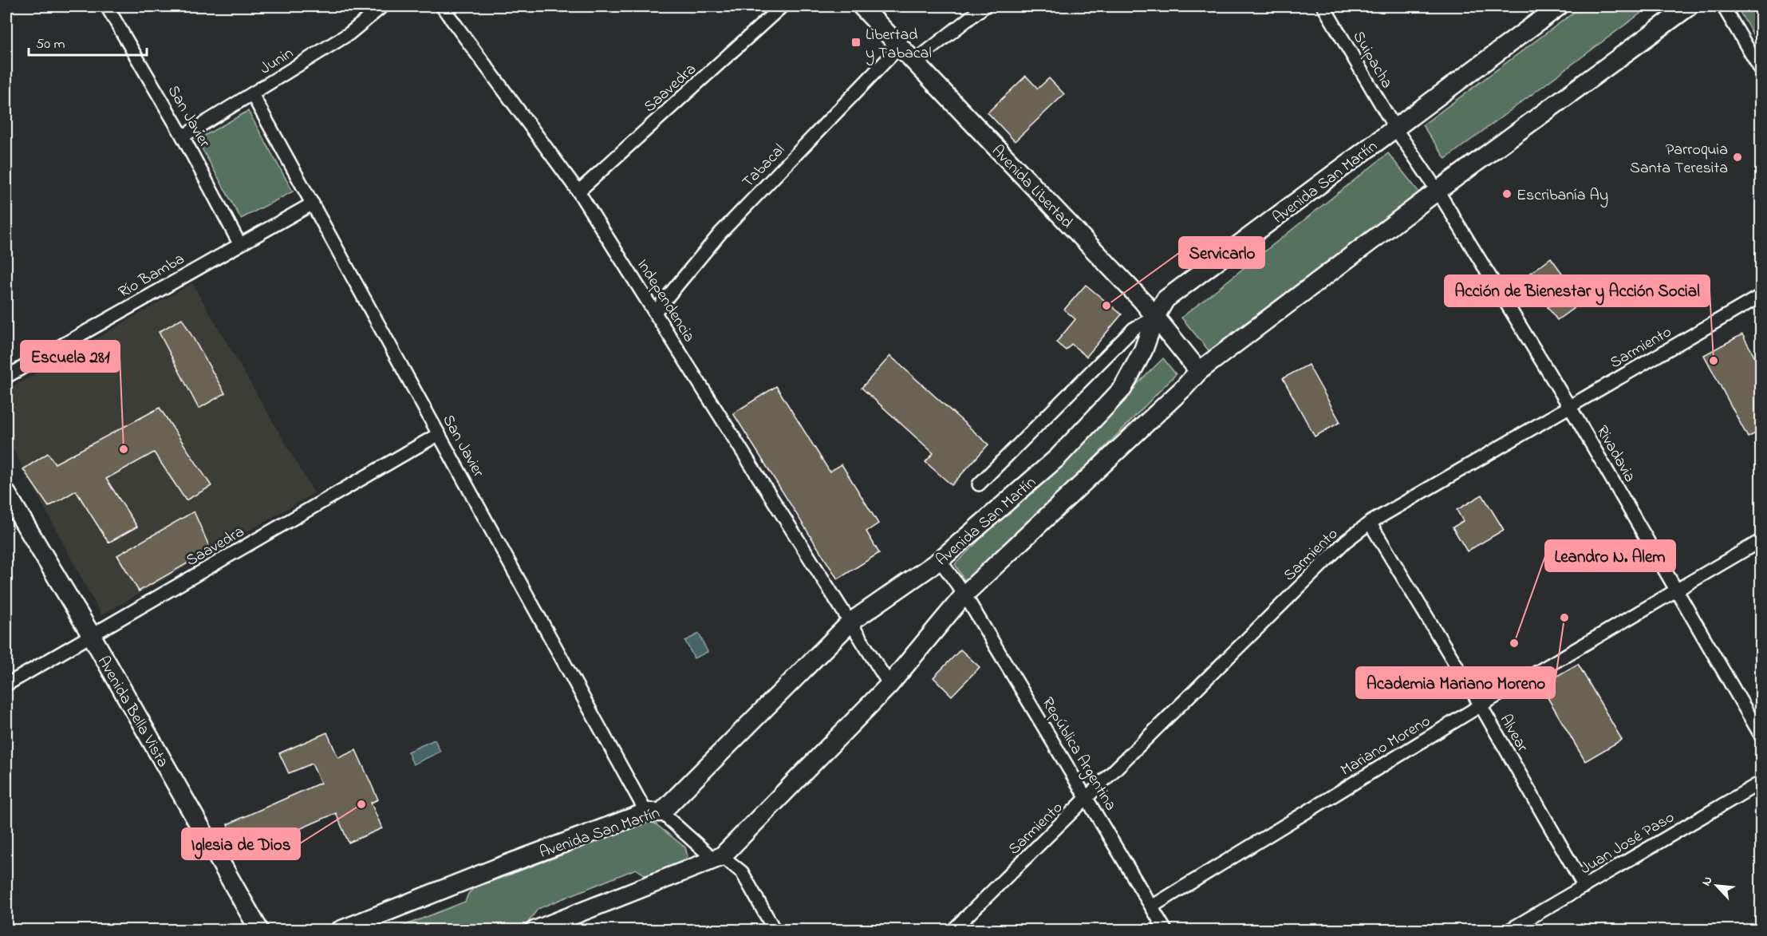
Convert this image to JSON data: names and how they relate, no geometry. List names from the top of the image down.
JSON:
{
  "streets": {
    "main road": ["Avenida San Martín", "Avenida Libertad", "Avenida Bella Vista"],
    "street": [
      "Suipacha",
      "Junin",
      "Saavedra",
      "San Javier",
      "Tabacal",
      "Río Bamba",
      "Independencia",
      "Sarmiento",
      "Rivadavia",
      "Alvear",
      "Mariano Moreno",
      "República Argentina",
      "Juan José Paso"
    ]
  },
  "crossings": [
    ["Suipacha", "Avenida San Martín"],
    ["Suipacha", "Rivadavia"],
    ["Junin", "San Javier"],
    ["Saavedra", "San Javier"],
    ["Saavedra", "Independencia"],
    ["Saavedra", "Avenida Bella Vista"],
    ["San Javier", "Avenida San Martín"],
    ["San Javier", "Río Bamba"],
    ["Tabacal", "Avenida Libertad"],
    ["Tabacal", "Independencia"],
    ["Avenida San Martín", "Avenida Libertad"],
    ["Avenida San Martín", "Independencia"],
    ["Avenida San Martín", "República Argentina"],
    ["Sarmiento", "Rivadavia"],
    ["Sarmiento", "Alvear"],
    ["Sarmiento", "República Argentina"],
    ["Rivadavia", "Mariano Moreno"],
    ["Alvear", "Mariano Moreno"],
    ["Alvear", "Juan José Paso"],
    ["Mariano Moreno", "República Argentina"]
  ],
  "places": {
    "transit": ["Libertad y Tabacal"],
    "other": [
      "Parroquia Santa Teresita",
      "Escribanía Ay",
      "Servicarlo",
      "Acción de Bienestar y Acción Social",
      "Escuela 281",
      "Academia Mariano Moreno",
      "Leandro N. Alem",
      "Iglesia de Dios"
    ]
  },
  "scale_bar": "50 m",
  "north": "top left"
}
